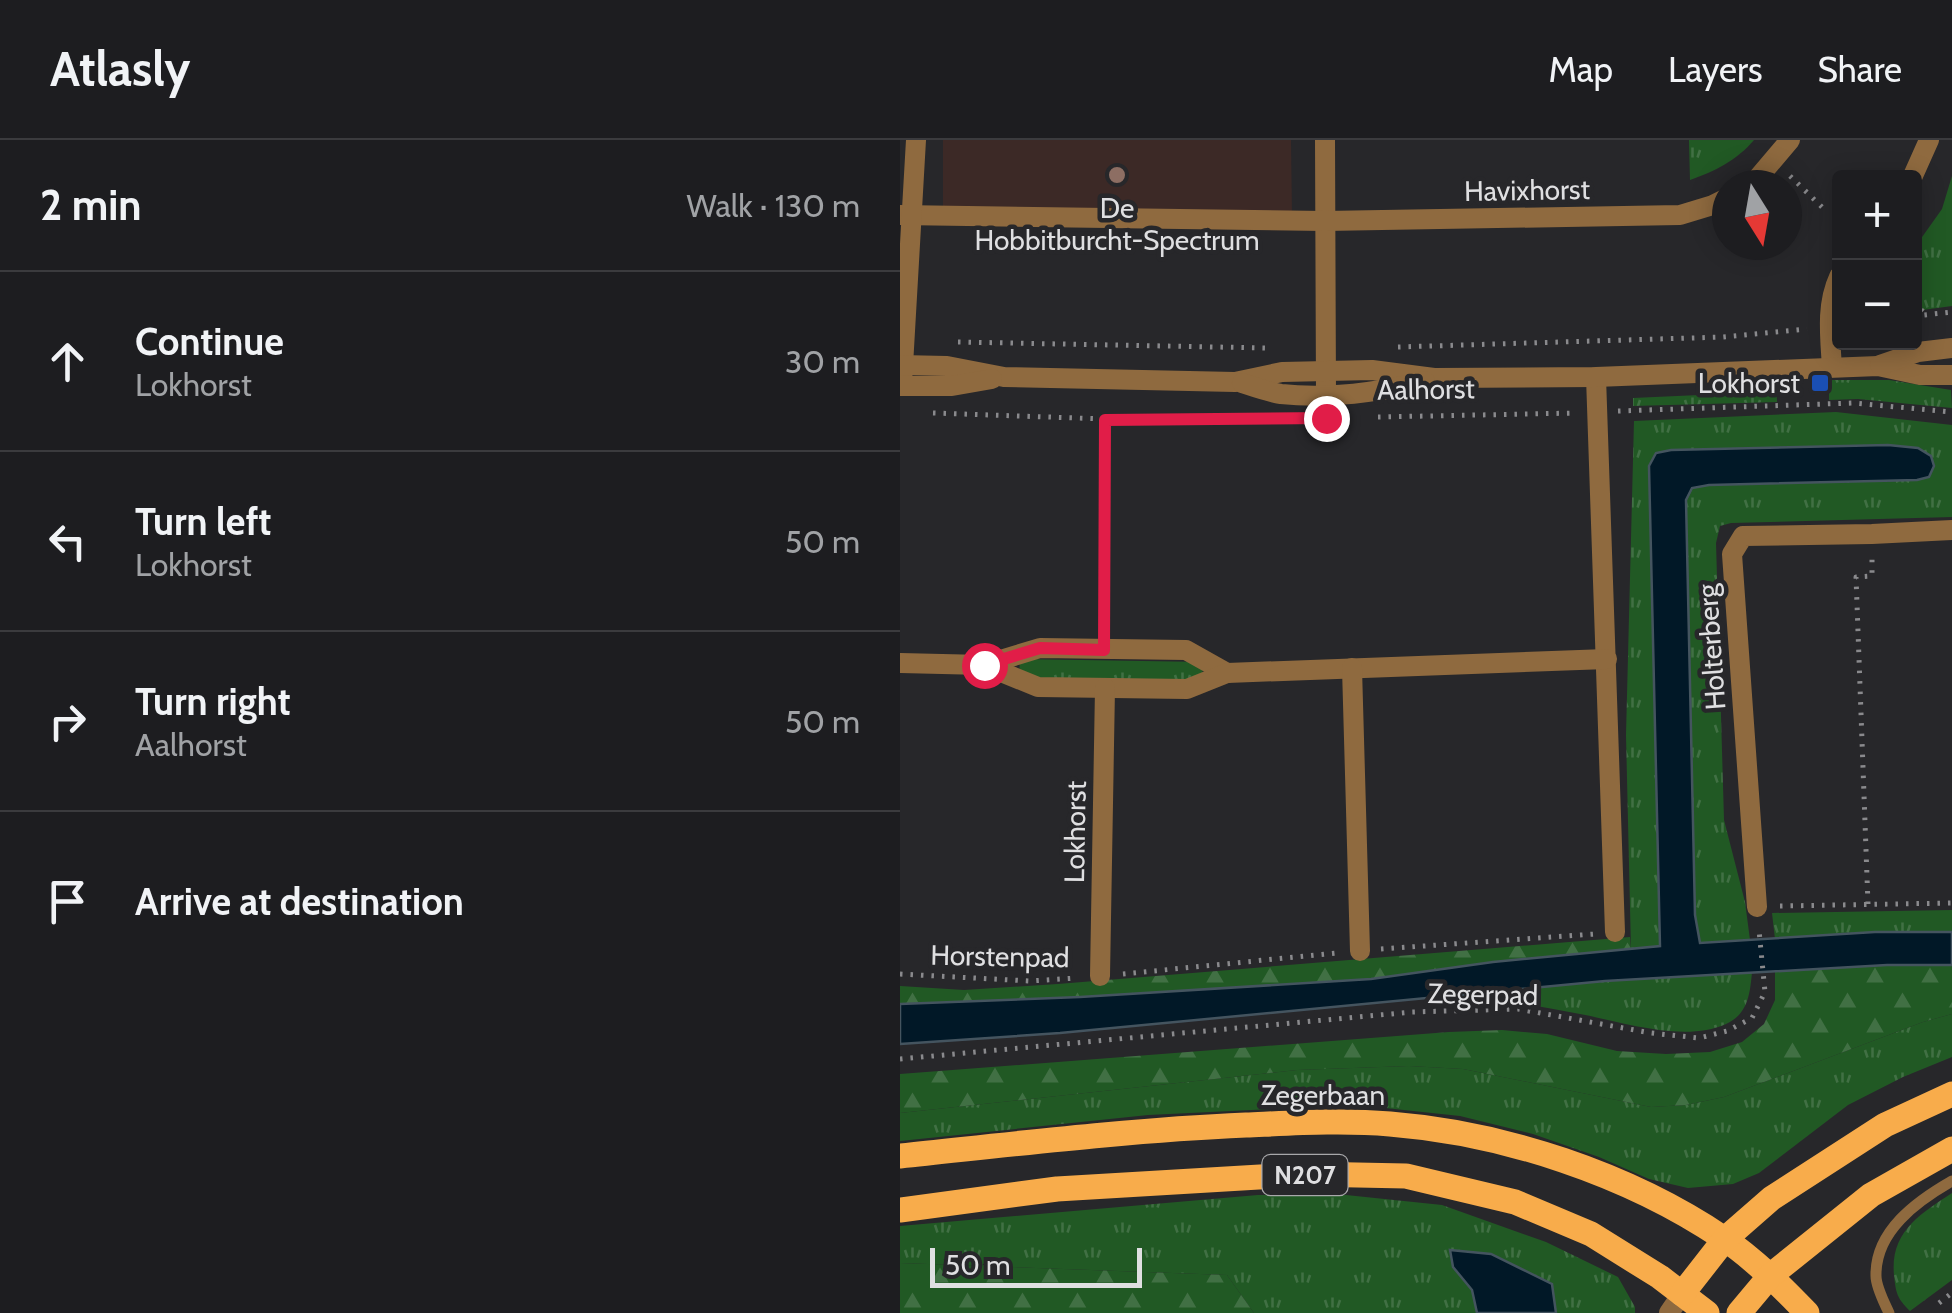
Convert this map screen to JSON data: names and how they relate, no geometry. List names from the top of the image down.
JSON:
{
  "streets": {
    "main road": ["Zegerbaan", "N207"],
    "street": [
      "Havixhorst",
      "Aalhorst",
      "Holterberg",
      "Lokhorst"
    ],
    "path": ["Horstenpad", "Zegerpad"]
  },
  "crossings": [
    ["Holterberg", "Zegerpad"],
    ["Lokhorst", "Horstenpad"],
    ["Zegerbaan", "N207"]
  ],
  "places": {
    "other": ["De Hobbitburcht-Spectrum"],
    "transit": ["Lokhorst"]
  },
  "scale_bar": "50 m",
  "north": "bottom",
  "page": {
    "header": "Atlasly",
    "nav": ["Map", "Layers", "Share"],
    "heading": ["2 min", "Walk · 130 m"],
    "map_buttons": ["+", "−"],
    "list": [
      ["Continue", "Lokhorst", "30 m"],
      ["Turn left", "Lokhorst", "50 m"],
      ["Turn right", "Aalhorst", "50 m"],
      "Arrive at destination"
    ],
    "scale": "50 m"
  }
}
